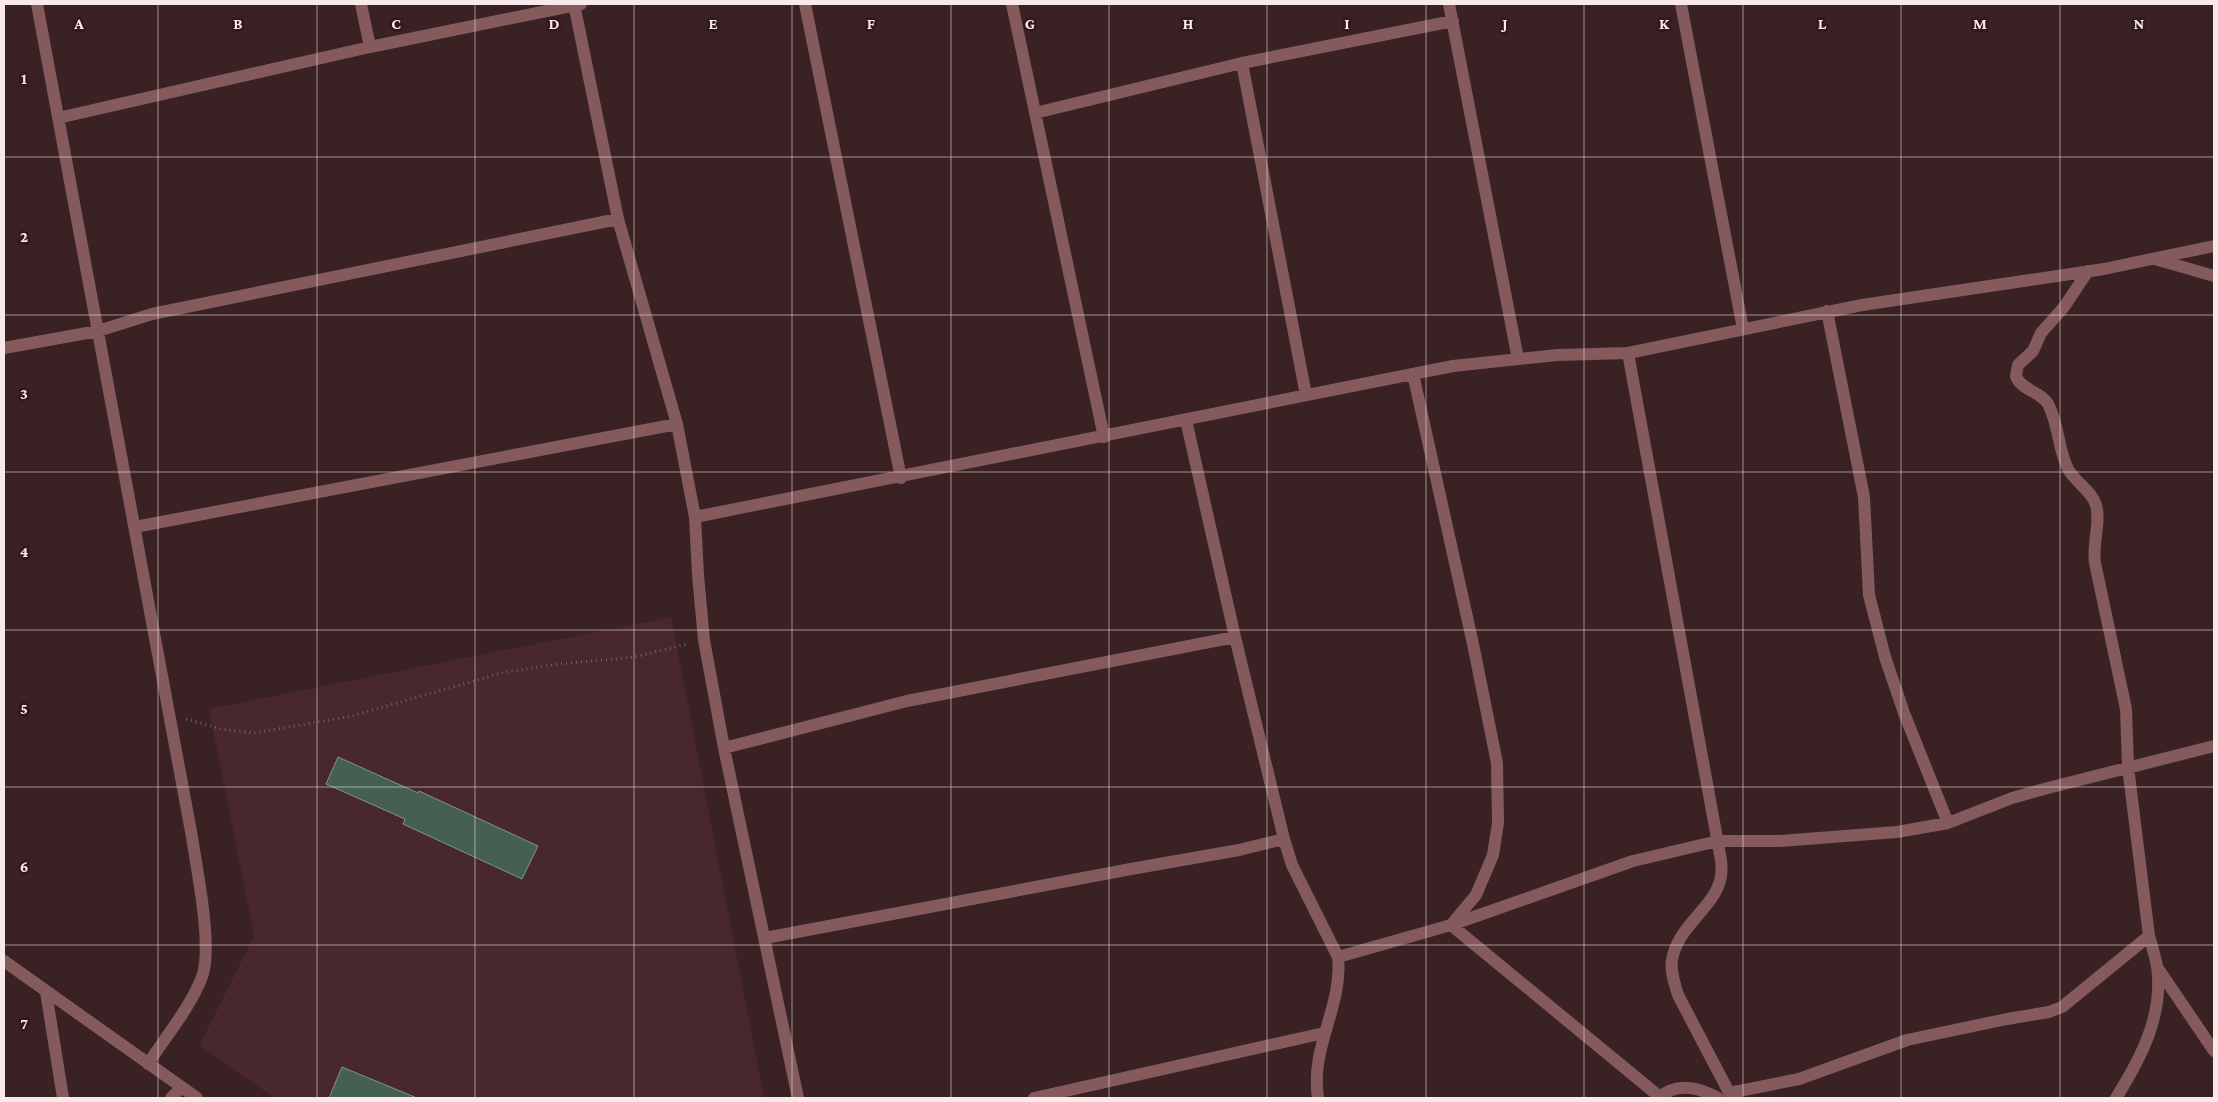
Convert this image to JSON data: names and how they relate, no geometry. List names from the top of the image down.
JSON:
{
  "grid": {
    "columns": [
      "A",
      "B",
      "C",
      "D",
      "E",
      "F",
      "G",
      "H",
      "I",
      "J",
      "K",
      "L",
      "M",
      "N"
    ],
    "rows": [
      "1",
      "2",
      "3",
      "4",
      "5",
      "6",
      "7"
    ]
  }
}
